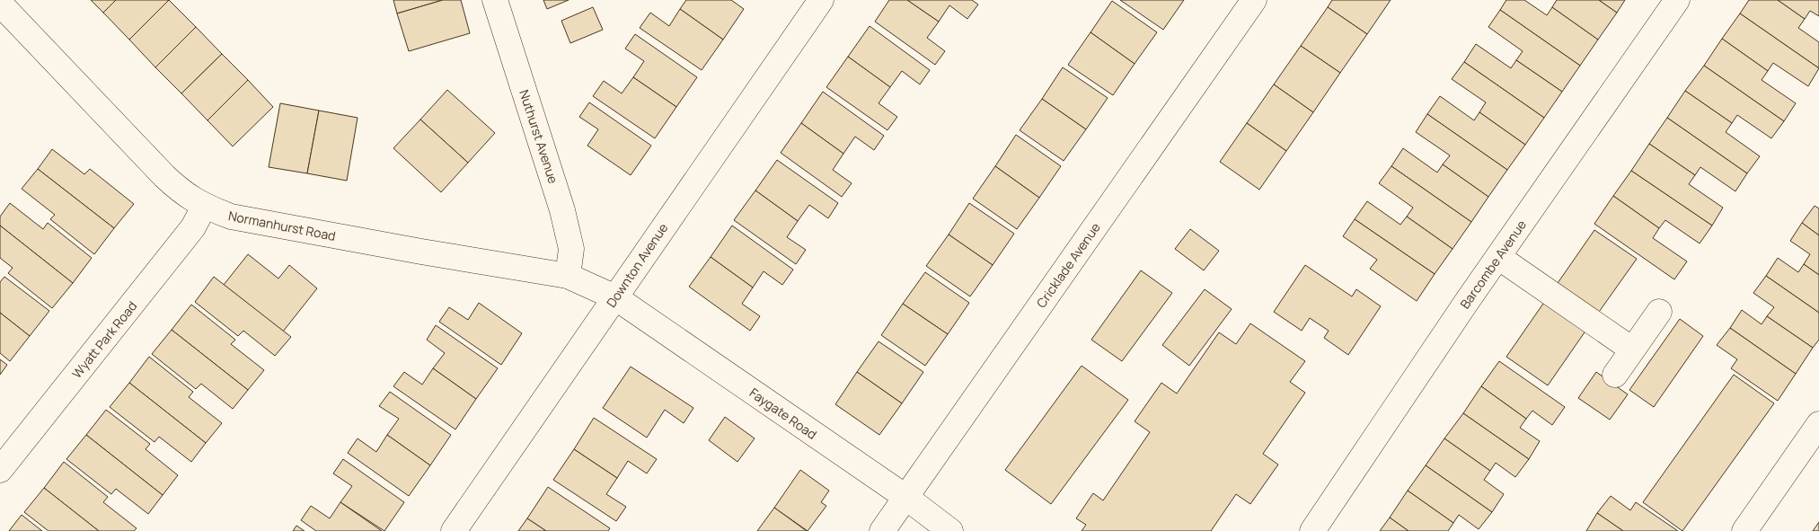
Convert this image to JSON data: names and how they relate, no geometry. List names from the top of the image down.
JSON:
{
  "streets": {
    "street": [
      "Nuthurst Avenue",
      "Normanhurst Road",
      "Barcombe Avenue",
      "Downton Avenue",
      "Cricklade Avenue",
      "Wyatt Park Road",
      "Faygate Road"
    ]
  },
  "crossings": [
    ["Nuthurst Avenue", "Normanhurst Road"],
    ["Normanhurst Road", "Downton Avenue"],
    ["Normanhurst Road", "Wyatt Park Road"],
    ["Normanhurst Road", "Faygate Road"],
    ["Downton Avenue", "Faygate Road"],
    ["Cricklade Avenue", "Faygate Road"]
  ]
}
